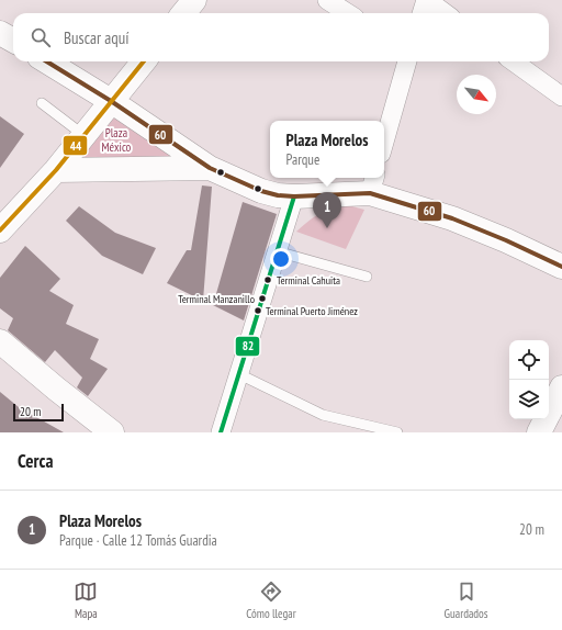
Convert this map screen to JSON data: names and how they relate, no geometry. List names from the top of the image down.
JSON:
{
  "parks": ["Plaza México"],
  "places": ["Terminal Cahuita", "Terminal Manzanillo", "Terminal Puerto Jiménez"],
  "lines": ["transit line 60", "transit line 44", "transit line 82"],
  "scale_bar": "20 m",
  "north": "bottom right",
  "page": {
    "search": "Buscar aquí",
    "popup": ["Plaza Morelos", "Parque"],
    "pins": "1",
    "scale": "20 m",
    "heading": "Cerca",
    "list": [
      {
        "mark": "1",
        "name": "Plaza Morelos",
        "note": "Parque · Calle 12 Tomás Guardia",
        "value": "20 m"
      }
    ],
    "nav": ["Mapa", "Cómo llegar", "Guardados"]
  }
}
